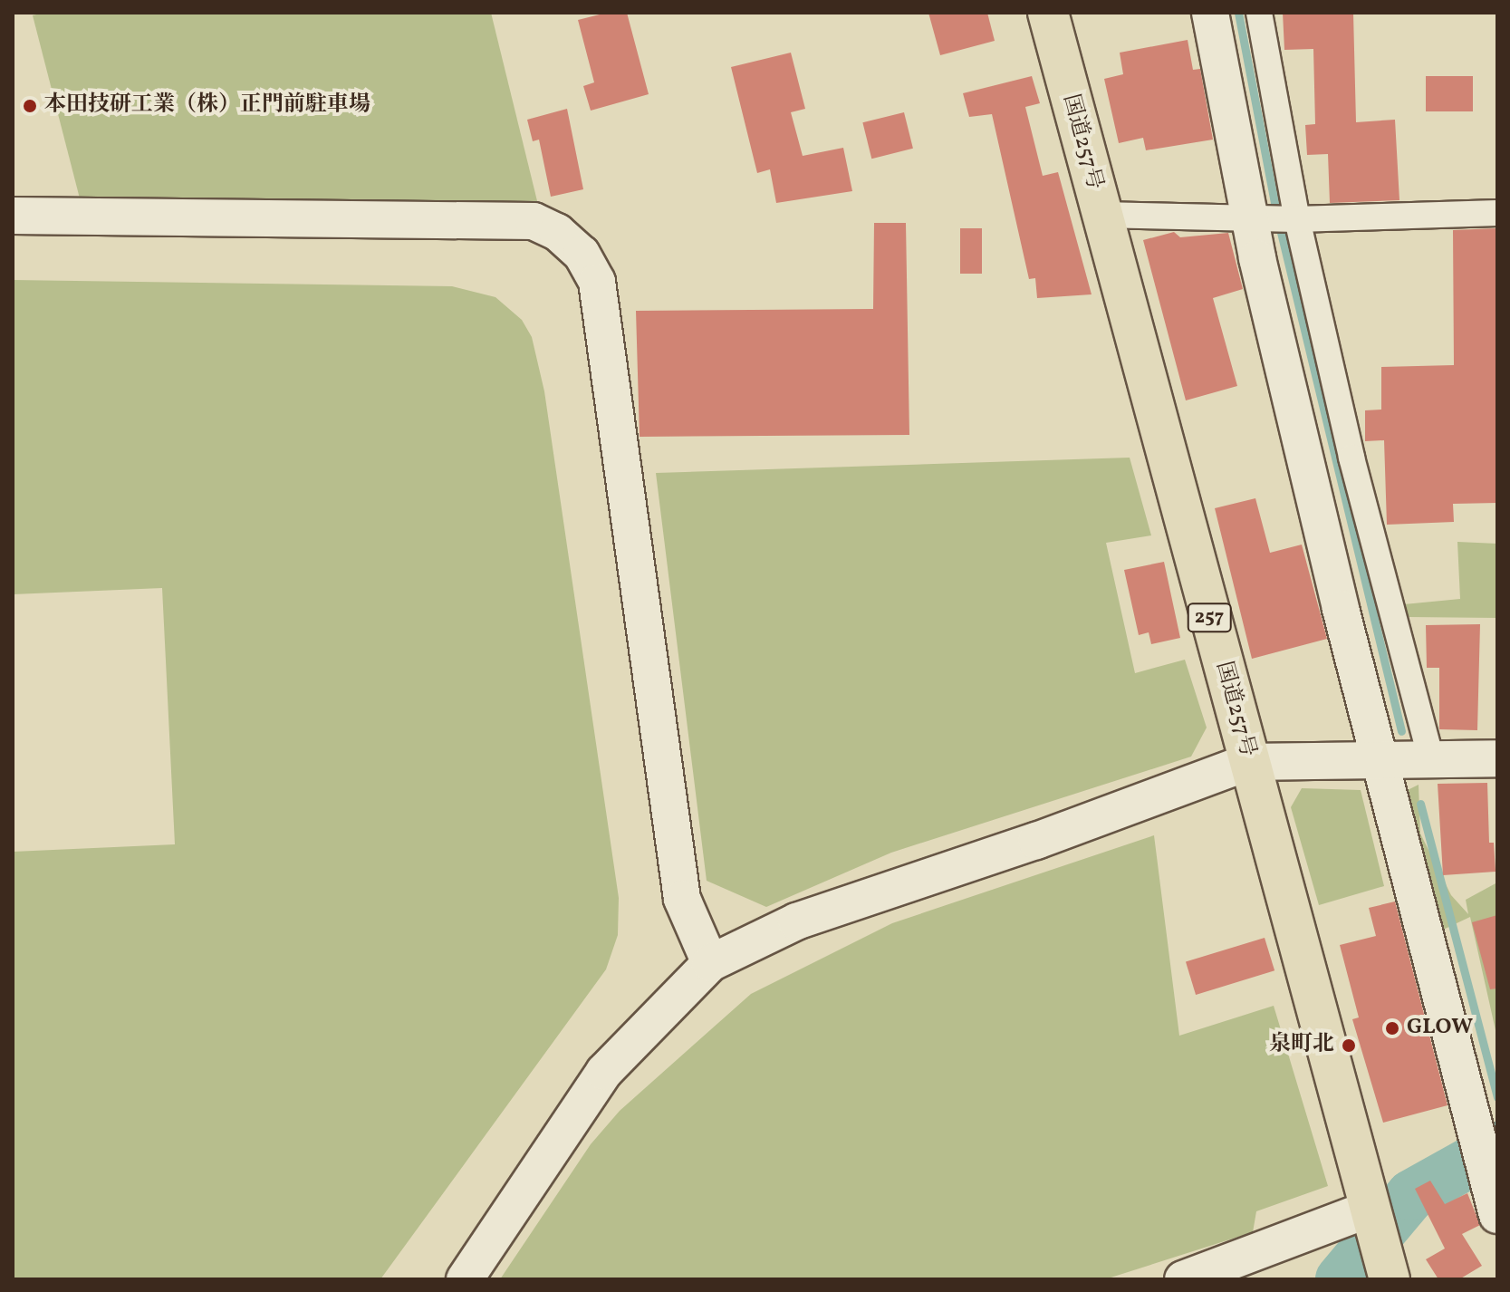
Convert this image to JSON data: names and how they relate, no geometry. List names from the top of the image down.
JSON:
{
  "streets": {
    "highway": ["国道257号", "257"]
  },
  "places": ["本田技研工業（株）正門前駐車場", "GLOW", "泉町北"]
}
